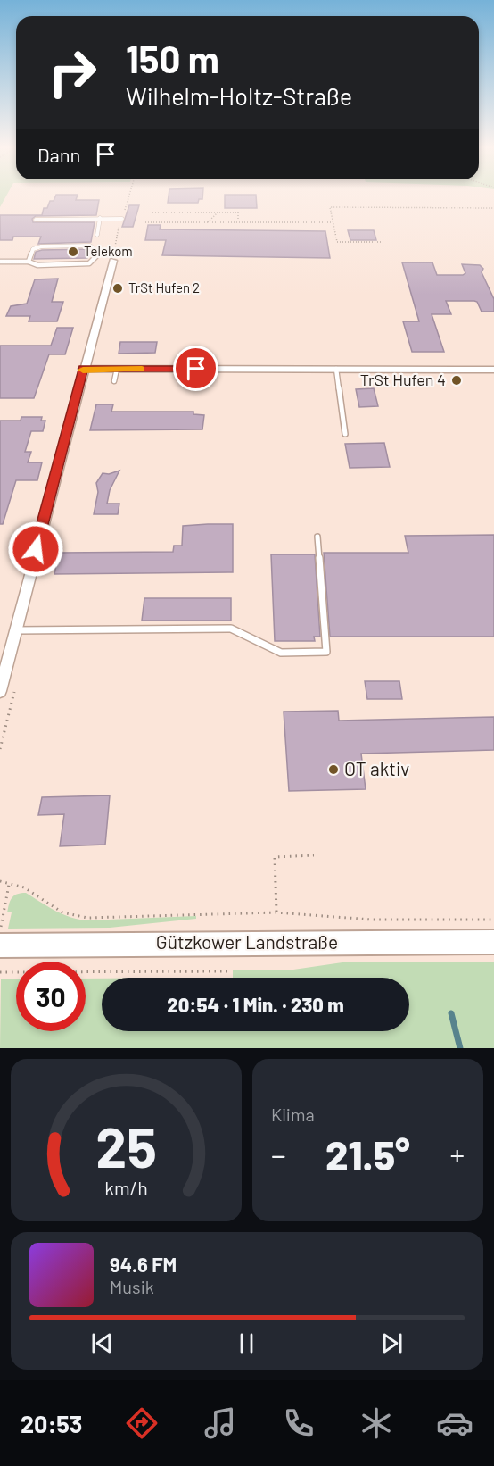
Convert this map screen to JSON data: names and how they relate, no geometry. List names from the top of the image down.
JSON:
{
  "streets": {
    "main road": ["Gützkower Landstraße"]
  },
  "places": [
    "Telekom",
    "TrSt Hufen 2",
    "TrSt Hufen 4",
    "OT aktiv"
  ],
  "page": {
    "turn": ["150 m", "Wilhelm-Holtz-Straße"],
    "then": "Dann",
    "limit": "30",
    "trip": "20:54 · 1 Min. · 230 m",
    "tile": "Klima",
    "heat": ["−", "21.5°", "+"],
    "song": ["94.6 FM", "Musik"],
    "tabs": "20:53",
    "gauge": ["25", "km/h"]
  }
}
